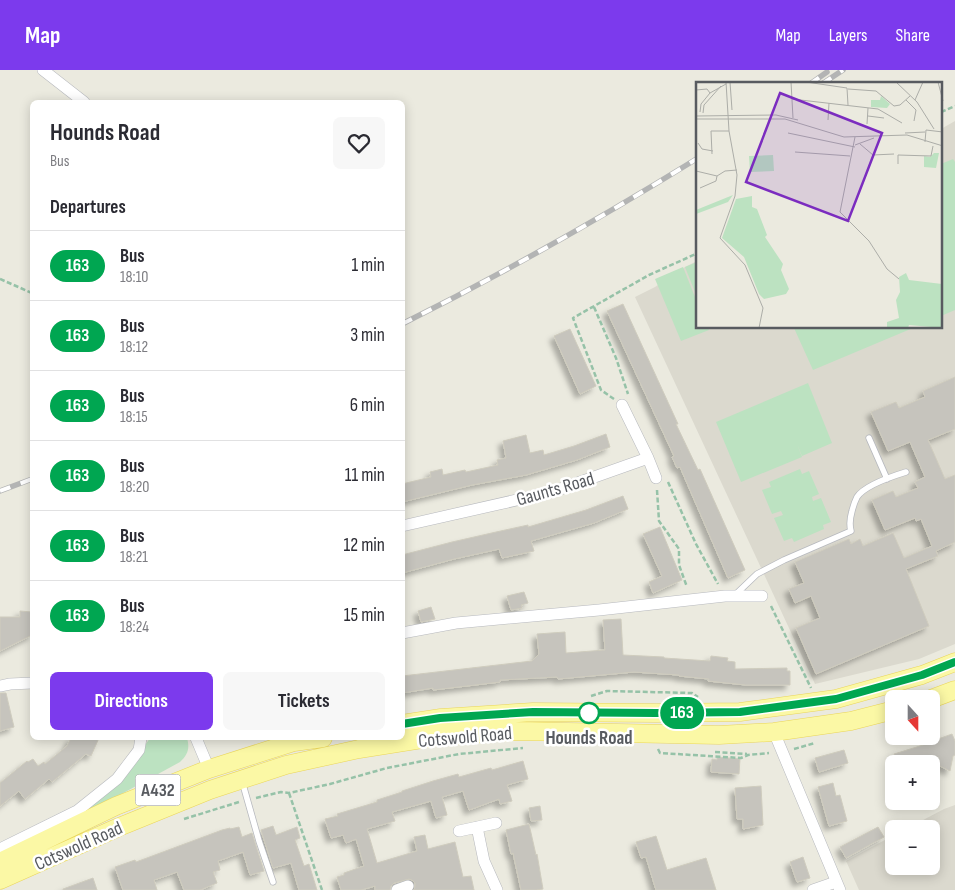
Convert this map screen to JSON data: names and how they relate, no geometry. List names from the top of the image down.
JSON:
{
  "streets": {
    "main road": ["Cotswold Road", "A432"],
    "street": ["Gaunts Road"]
  },
  "places": ["Hounds Road"],
  "lines": ["bus line 163"],
  "north": "bottom",
  "page": {
    "header": "Map",
    "nav": ["Map", "Layers", "Share"],
    "on_map": "163",
    "heading": [
      ["Hounds Road", "Bus"],
      "Departures"
    ],
    "list": [
      {
        "mark": "163",
        "name": "Bus",
        "note": "18:10",
        "value": "1 min"
      },
      {
        "mark": "163",
        "name": "Bus",
        "note": "18:12",
        "value": "3 min"
      },
      {
        "mark": "163",
        "name": "Bus",
        "note": "18:15",
        "value": "6 min"
      },
      {
        "mark": "163",
        "name": "Bus",
        "note": "18:20",
        "value": "11 min"
      },
      {
        "mark": "163",
        "name": "Bus",
        "note": "18:21",
        "value": "12 min"
      },
      {
        "mark": "163",
        "name": "Bus",
        "note": "18:24",
        "value": "15 min"
      }
    ],
    "buttons": ["Directions", "Tickets"],
    "map_buttons": ["+", "−"]
  }
}
